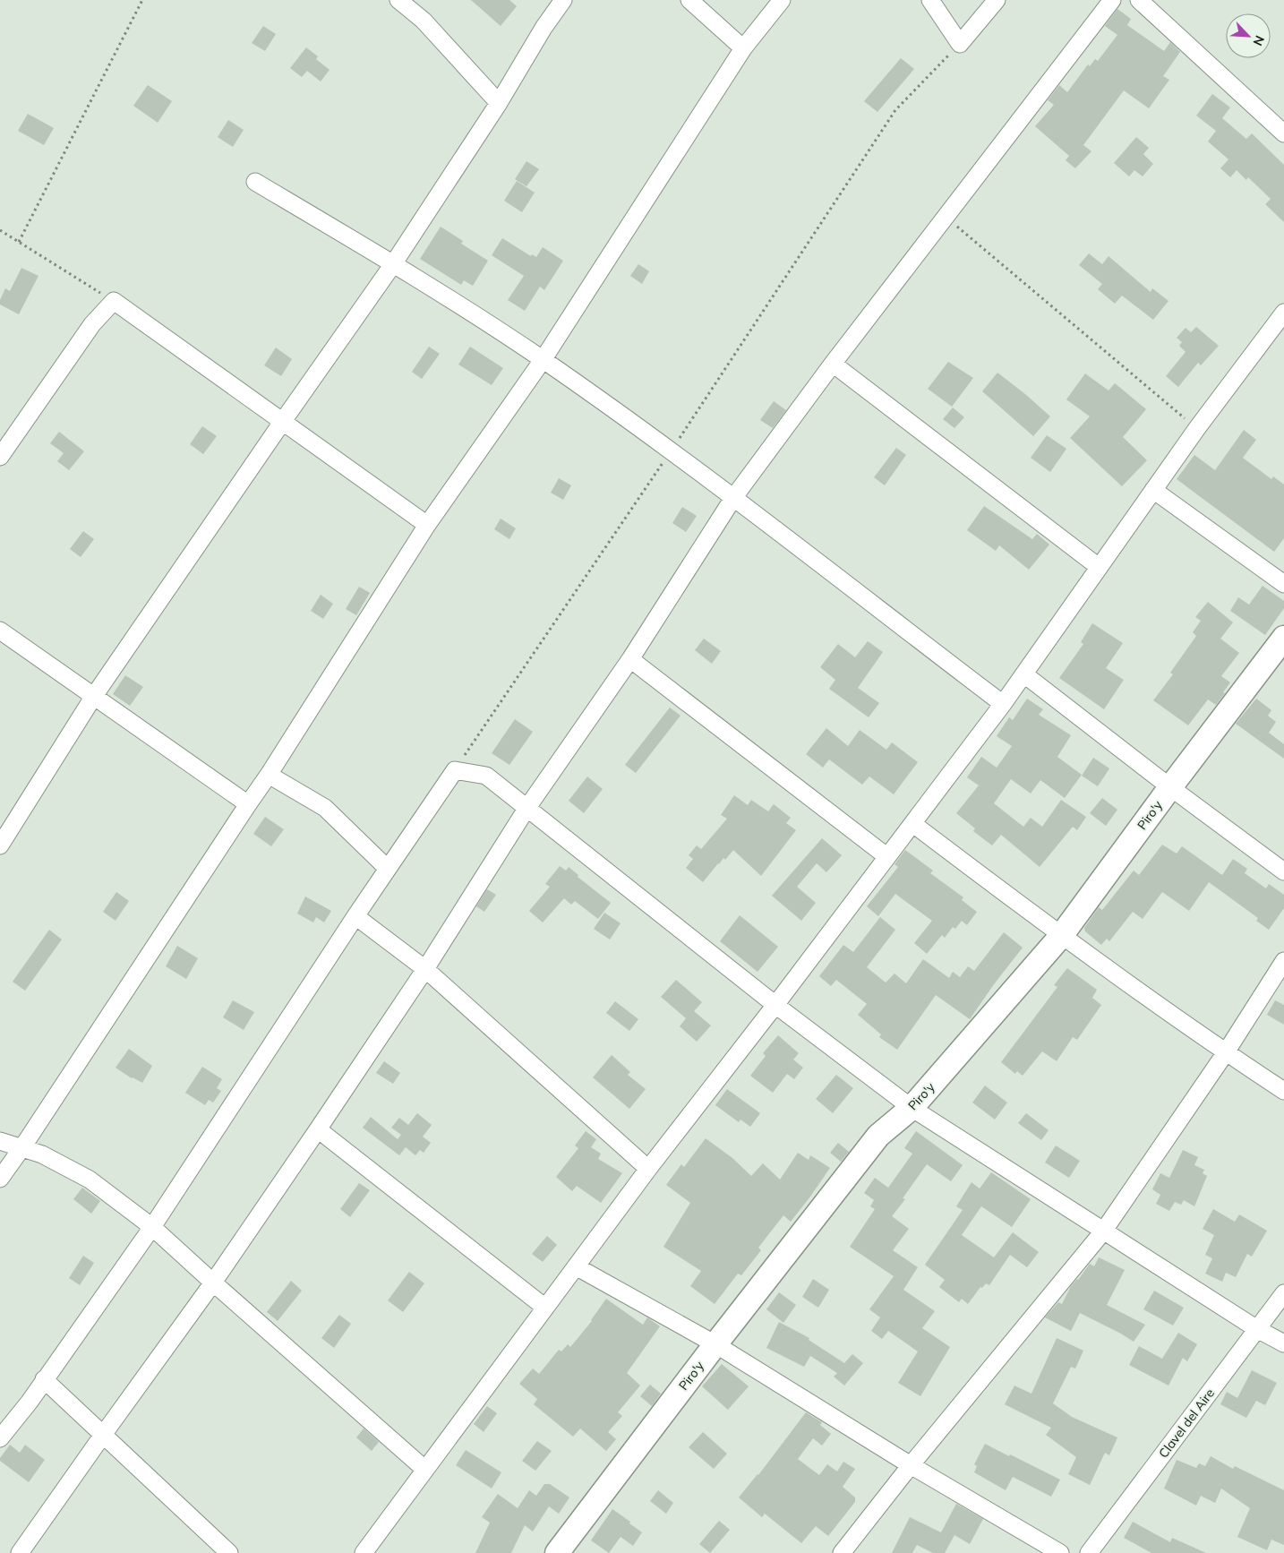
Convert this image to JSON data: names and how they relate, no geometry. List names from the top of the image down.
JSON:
{
  "streets": {
    "main road": ["Piro'y"],
    "street": ["Clavel del Aire"]
  },
  "north": "bottom right"
}
